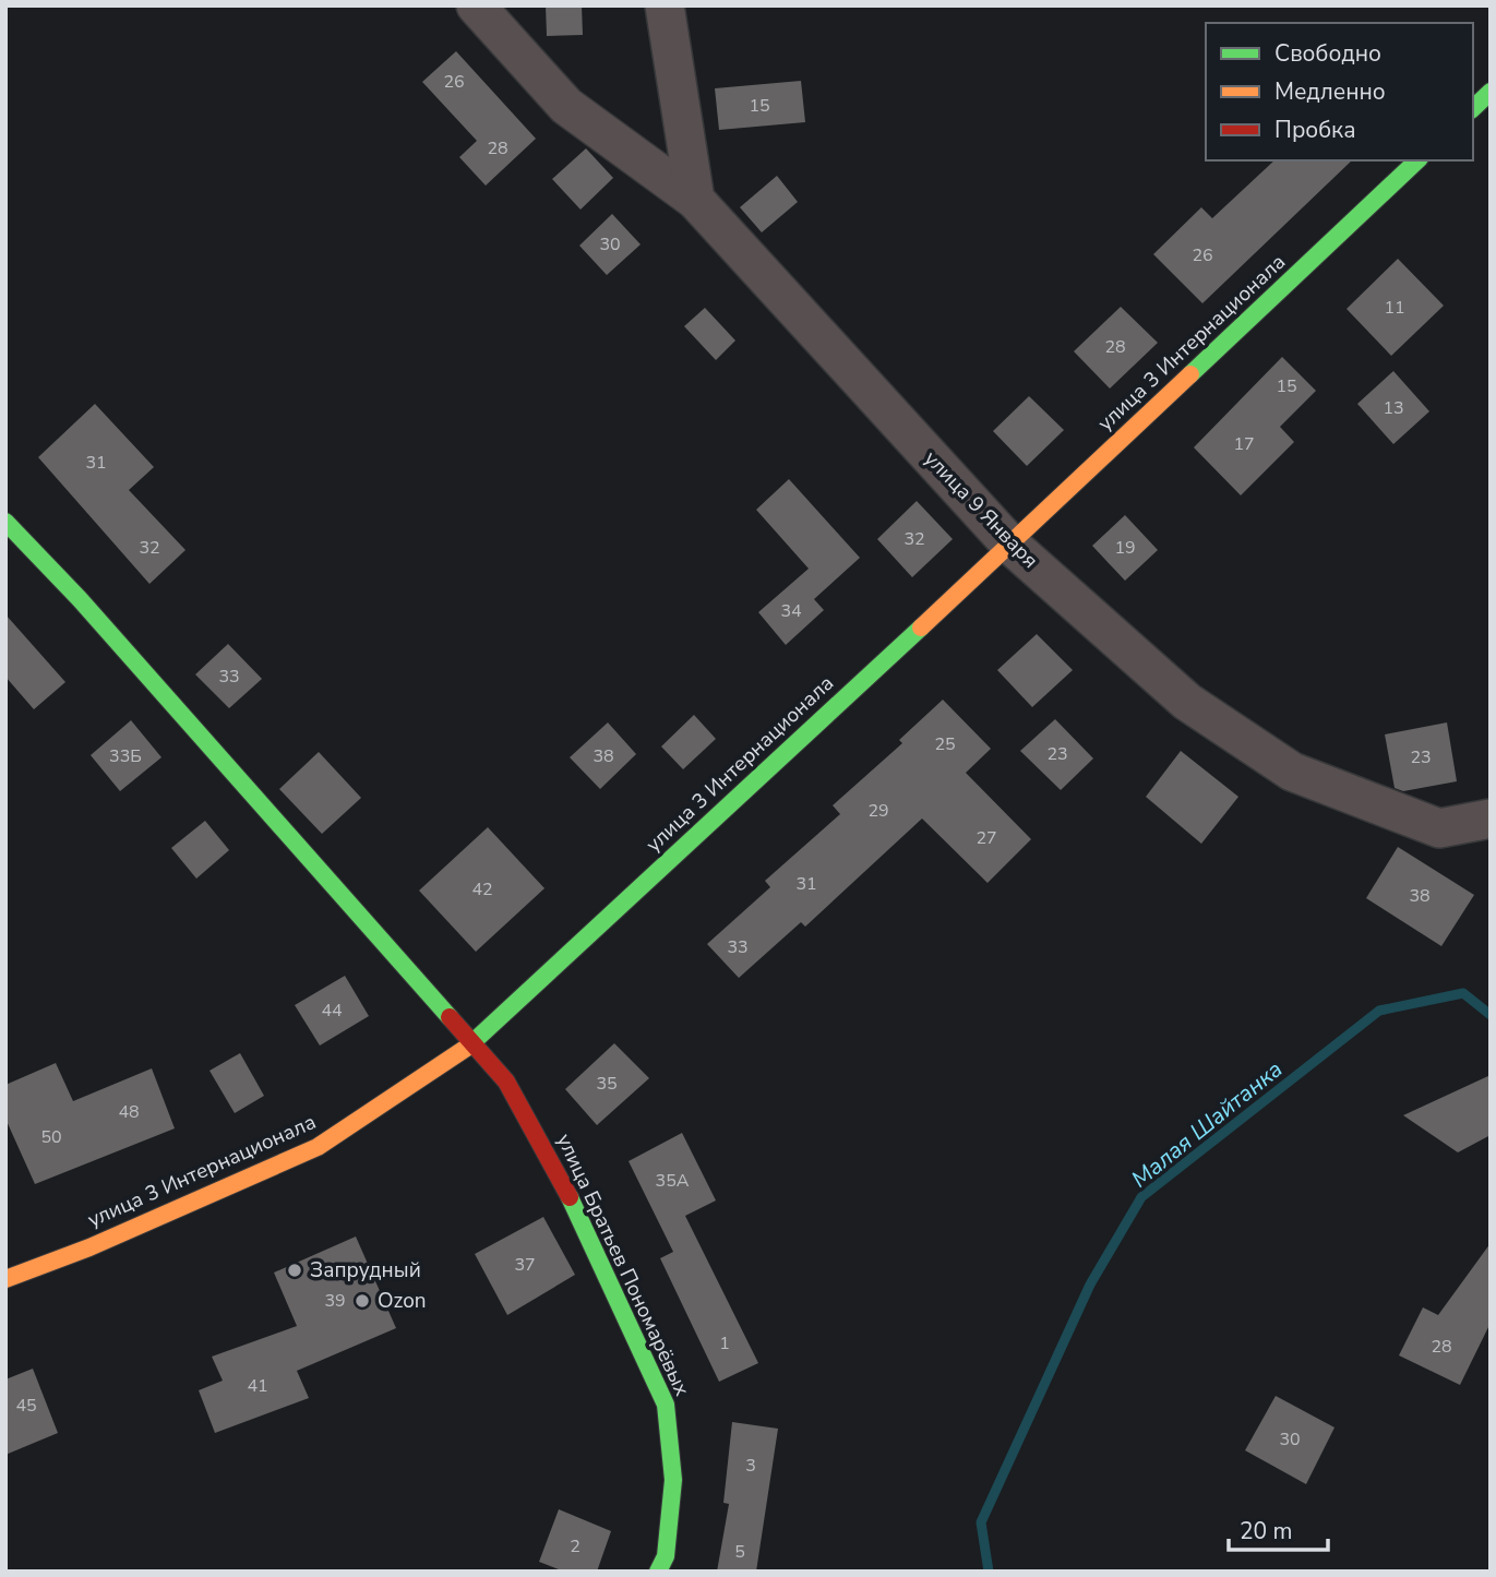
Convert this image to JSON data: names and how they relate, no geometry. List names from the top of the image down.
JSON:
{
  "streets": {
    "street": ["улица 3 Интернационала", "улица 9 Января", "улица Братьев Пономарёвых"]
  },
  "crossings": [
    ["улица 3 Интернационала", "улица 9 Января"],
    ["улица 3 Интернационала", "улица Братьев Пономарёвых"]
  ],
  "water": ["Малая Шайтанка"],
  "places": ["Запрудный", "Ozon"],
  "house_numbers": [
    "26",
    "15",
    "28",
    "30",
    "26",
    "11",
    "28",
    "15",
    "13",
    "17",
    "31",
    "32",
    "32",
    "19",
    "34",
    "33",
    "25",
    "23",
    "33Б",
    "38",
    "23",
    "29",
    "27",
    "31",
    "42",
    "38",
    "33",
    "44",
    "35",
    "48",
    "50",
    "35А",
    "37",
    "39",
    "1",
    "28",
    "41",
    "45",
    "30",
    "3",
    "2",
    "5"
  ],
  "legend": ["Свободно", "Медленно", "Пробка"],
  "scale_bar": "20 m"
}
